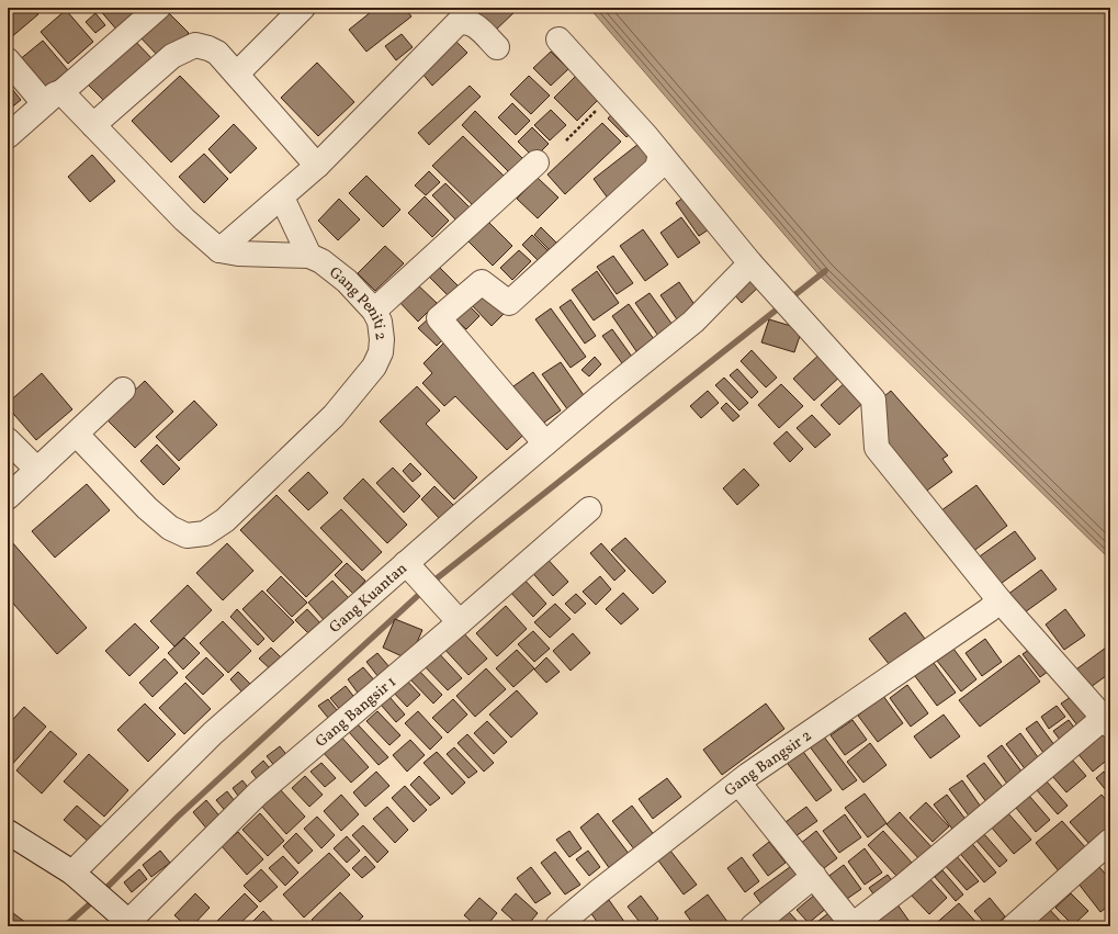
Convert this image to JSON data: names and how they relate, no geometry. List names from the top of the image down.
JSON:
{
  "streets": {
    "street": [
      "Gang Peniti 2",
      "Gang Kuantan",
      "Gang Bangsir 1",
      "Gang Bangsir 2"
    ]
  }
}
